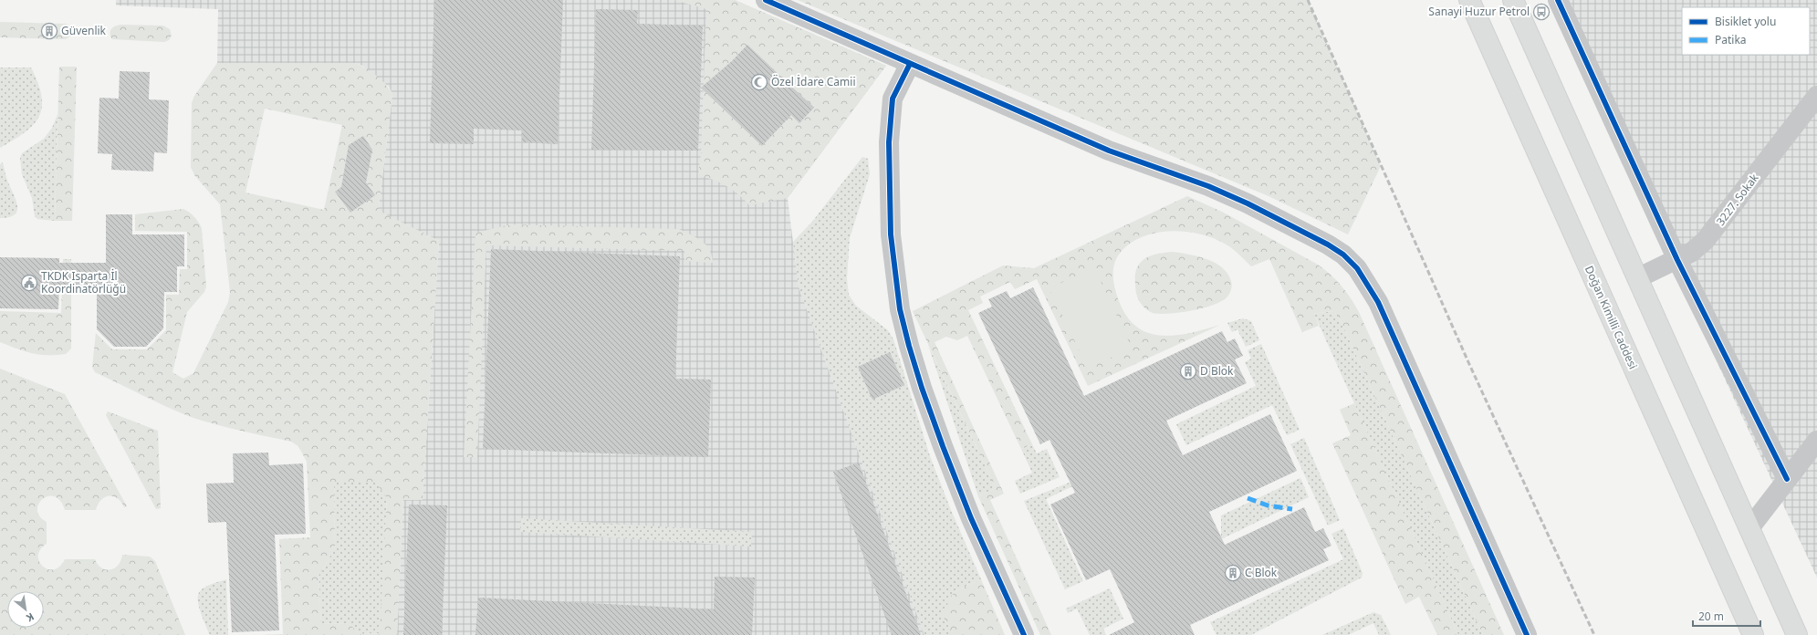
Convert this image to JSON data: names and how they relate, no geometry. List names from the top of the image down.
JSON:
{
  "streets": {
    "main road": ["Doğan Kimilli Caddesi"],
    "street": ["3227. Sokak"]
  },
  "places": {
    "bus stop": ["Sanayi Huzur Petrol"],
    "building": ["Güvenlik", "D Blok", "C Blok"],
    "mosque": ["Özel İdare Camii"],
    "public building": ["TKDK Isparta İl Koordinatörlüğü"]
  },
  "legend": ["Bisiklet yolu", "Patika"],
  "scale_bar": "20 m",
  "north": "bottom right"
}
